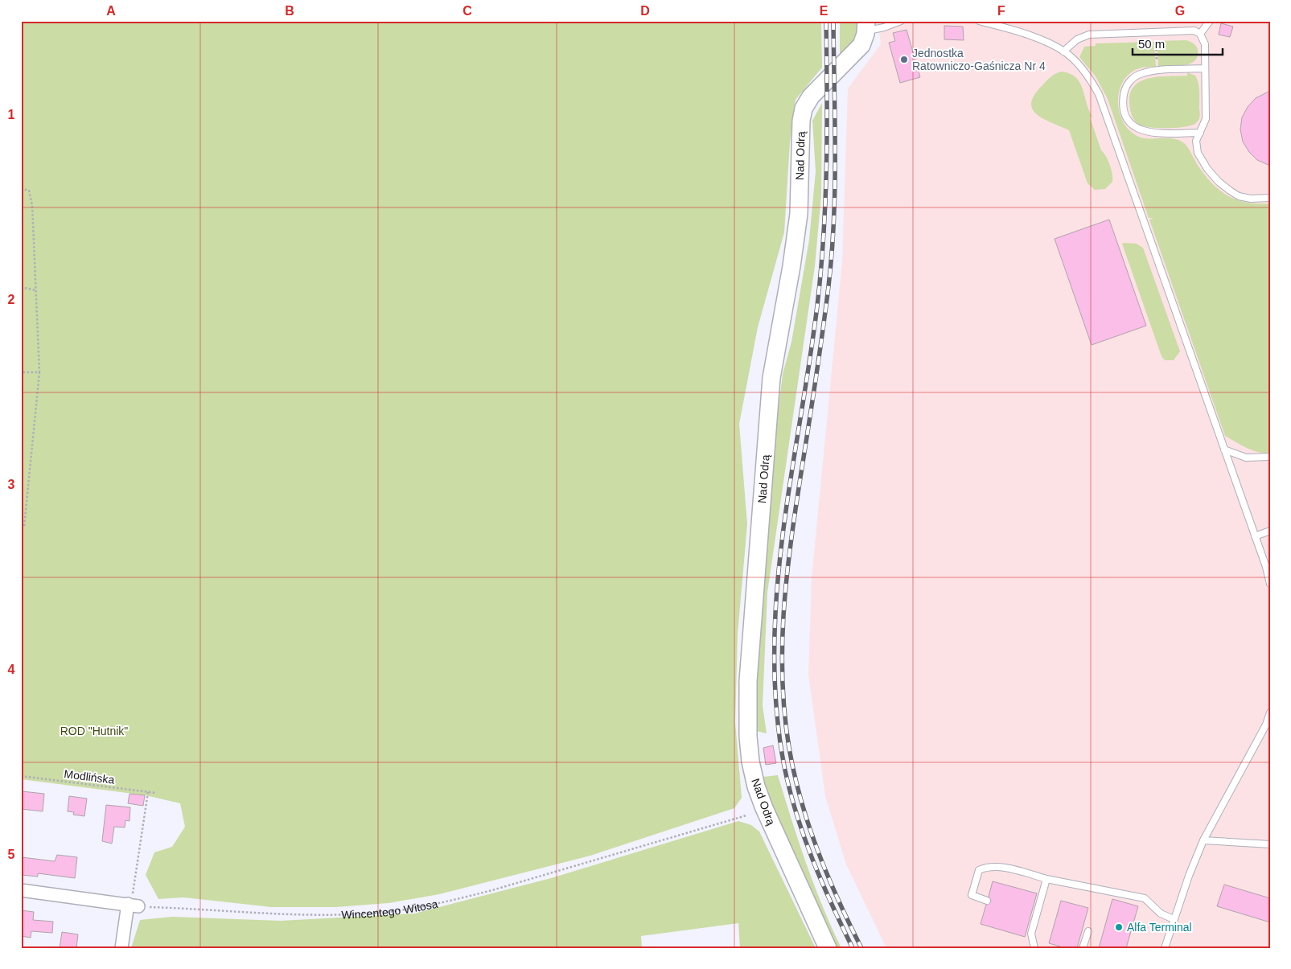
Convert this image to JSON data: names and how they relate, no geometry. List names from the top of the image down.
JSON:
{
  "streets": {
    "street": ["Nad Odrą"],
    "path": ["Modlińska", "Wincentego Witosa"]
  },
  "parks": ["ROD \"Hutnik\""],
  "places": ["Jednostka Ratowniczo-Gaśnicza Nr 4", "Alfa Terminal"],
  "scale_bar": "50 m",
  "grid": {
    "columns": [
      "A",
      "B",
      "C",
      "D",
      "E",
      "F",
      "G"
    ],
    "rows": [
      "1",
      "2",
      "3",
      "4",
      "5"
    ]
  }
}
